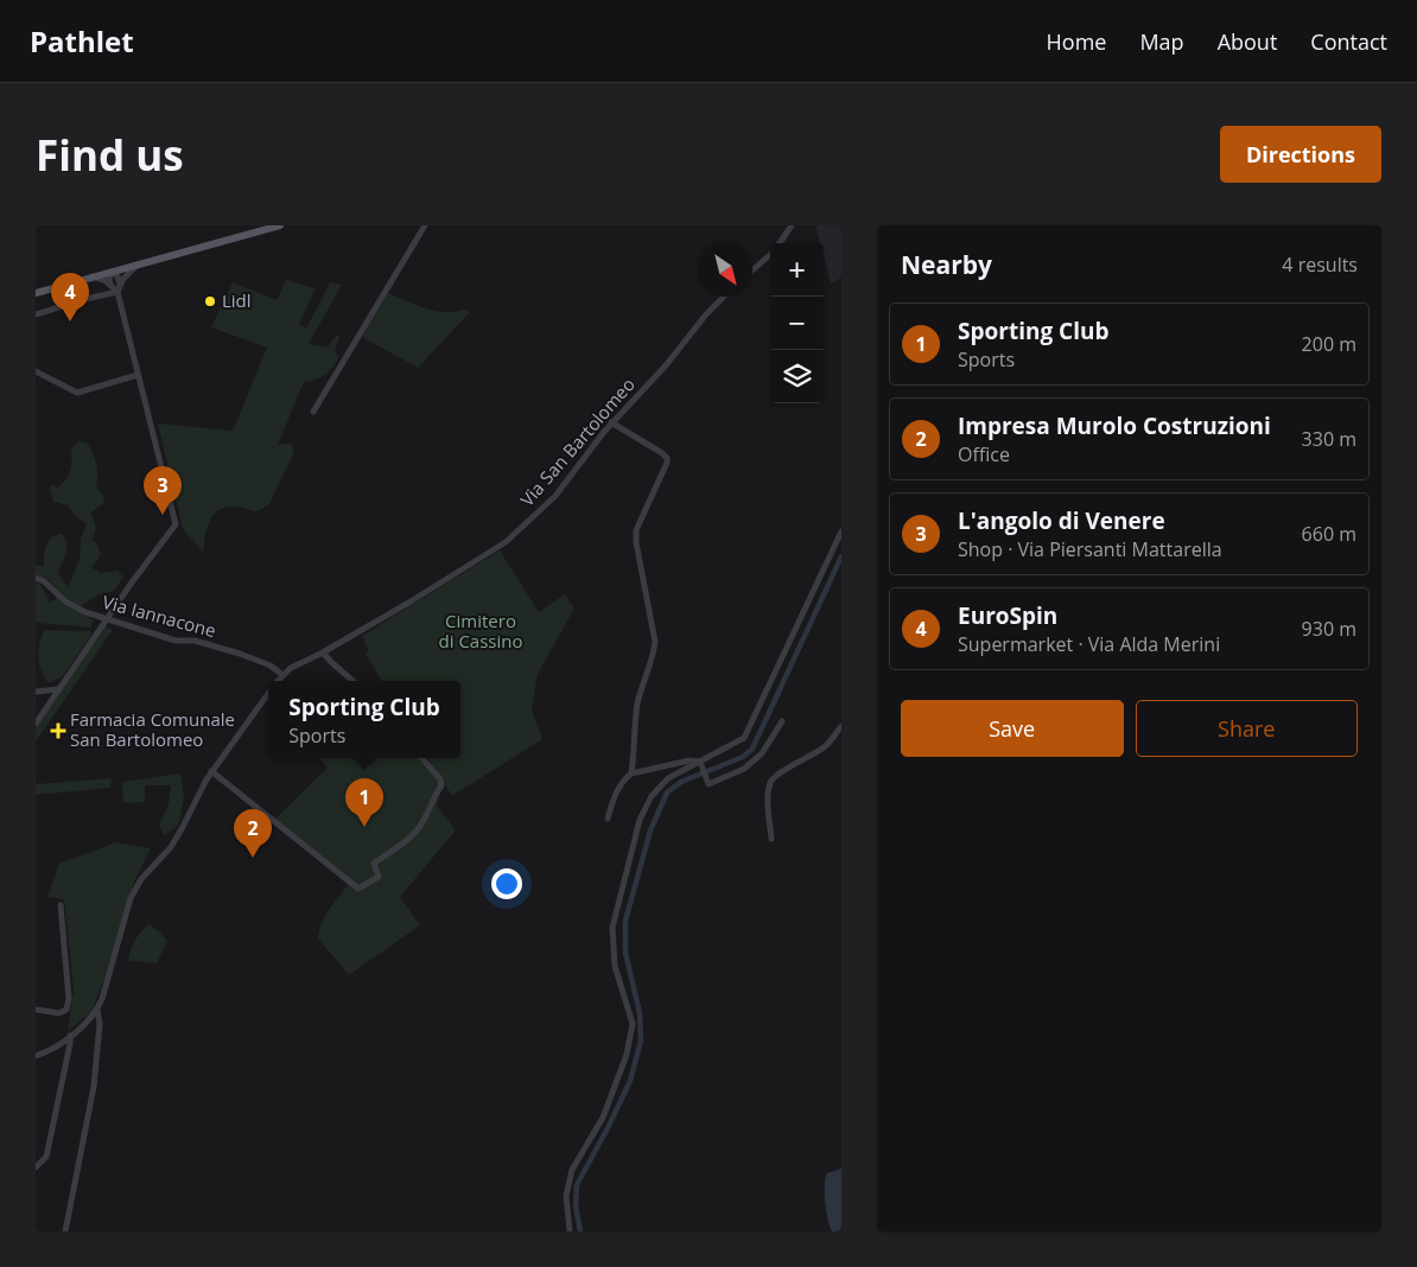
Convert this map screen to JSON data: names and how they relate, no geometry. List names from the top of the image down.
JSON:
{
  "streets": {
    "street": ["Via San Bartolomeo", "Via Iannacone"]
  },
  "crossings": [
    ["Via San Bartolomeo", "Via Iannacone"]
  ],
  "parks": ["Cimitero di Cassino"],
  "places": {
    "other": ["Lidl"],
    "health": ["Farmacia Comunale San Bartolomeo"]
  },
  "north": "bottom right",
  "page": {
    "header": "Pathlet",
    "nav": [
      "Home",
      "Map",
      "About",
      "Contact"
    ],
    "buttons": [
      "Directions",
      ["Save", "Share"]
    ],
    "title": "Find us",
    "heading": ["Nearby", "4 results"],
    "map_buttons": ["+", "−"],
    "pins": [
      "4",
      "3",
      "1",
      "2"
    ],
    "list": [
      {
        "mark": "1",
        "name": "Sporting Club",
        "note": "Sports",
        "value": "200 m"
      },
      {
        "mark": "2",
        "name": "Impresa Murolo Costruzioni",
        "note": "Office",
        "value": "330 m"
      },
      {
        "mark": "3",
        "name": "L'angolo di Venere",
        "note": "Shop · Via Piersanti Mattarella",
        "value": "660 m"
      },
      {
        "mark": "4",
        "name": "EuroSpin",
        "note": "Supermarket · Via Alda Merini",
        "value": "930 m"
      }
    ],
    "popup": ["Sporting Club", "Sports"]
  }
}
